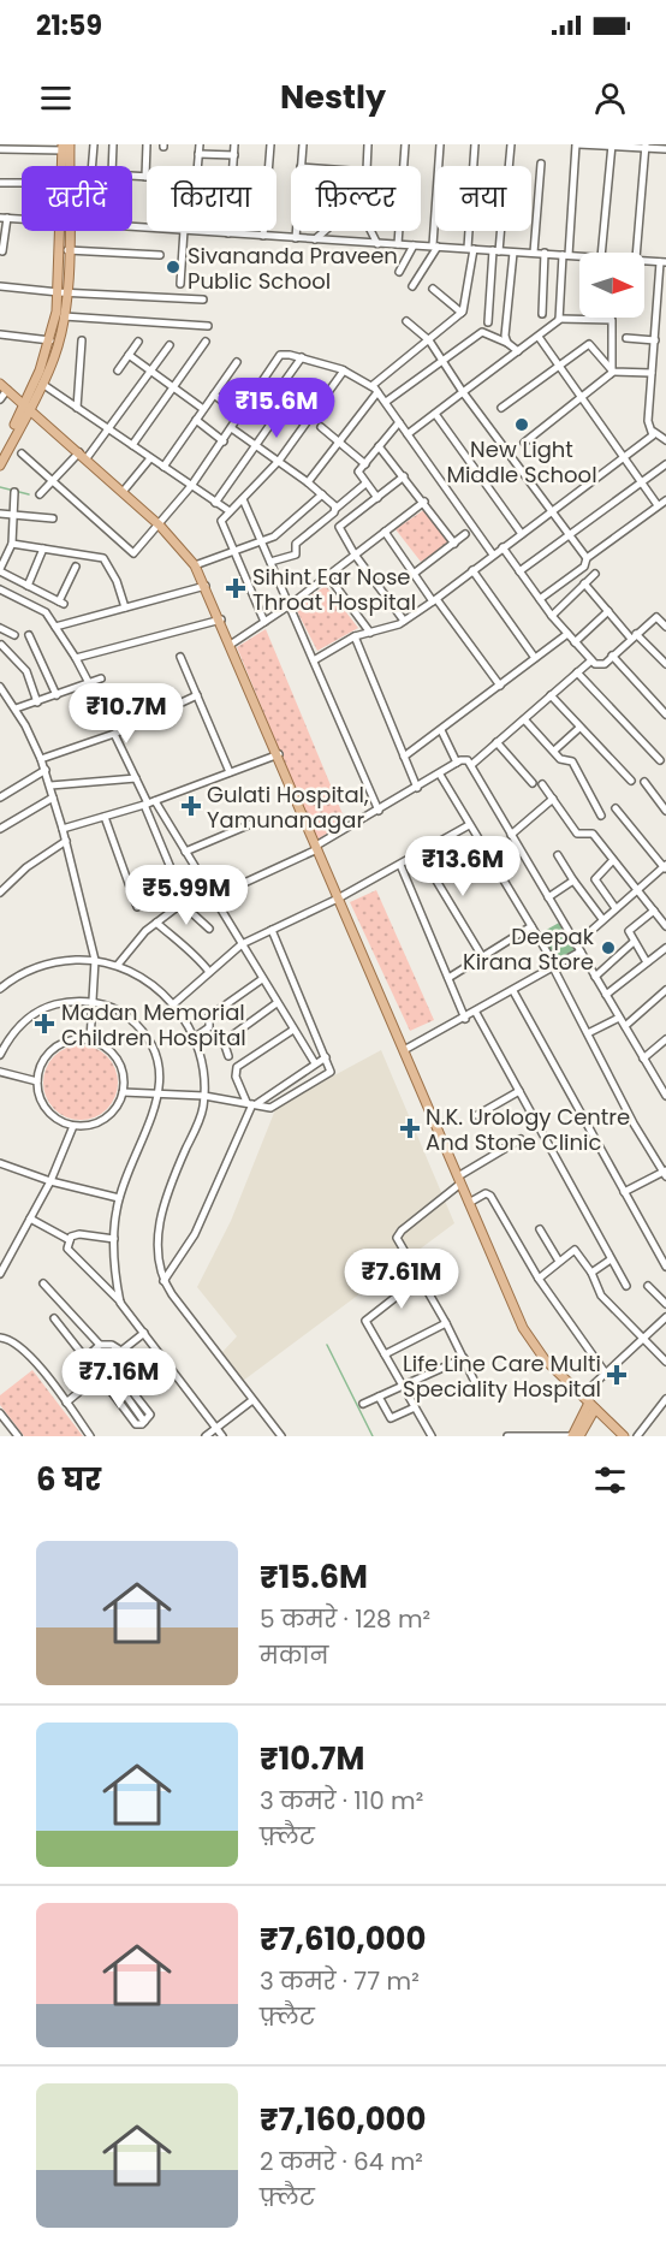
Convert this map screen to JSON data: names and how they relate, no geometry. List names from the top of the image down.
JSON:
{
  "places": {
    "other": ["Sivananda Praveen Public School", "New Light Middle School", "Deepak Kirana Store"],
    "health": [
      "Sihint Ear Nose Throat Hospital",
      "Gulati Hospital, Yamunanagar",
      "Madan Memorial Children Hospital",
      "N.K. Urology Centre And Stone Clinic",
      "Life Line Care Multi Speciality Hospital"
    ]
  },
  "north": "right",
  "page": {
    "status": "21:59",
    "header": "Nestly",
    "chip": [
      "खरीदें",
      "किराया",
      "फ़िल्टर",
      "नया"
    ],
    "price": [
      "₹15.6M",
      "₹10.7M",
      "₹13.6M",
      "₹5.99M",
      "₹7.61M",
      "₹7.16M"
    ],
    "heading": "6 घर",
    "list": [
      {
        "name": "₹15.6M",
        "note": "5 कमरे · 128 m² · मकान"
      },
      {
        "name": "₹10.7M",
        "note": "3 कमरे · 110 m² · फ़्लैट"
      },
      {
        "name": "₹7,610,000",
        "note": "3 कमरे · 77 m² · फ़्लैट"
      },
      {
        "name": "₹7,160,000",
        "note": "2 कमरे · 64 m² · फ़्लैट"
      }
    ]
  }
}
